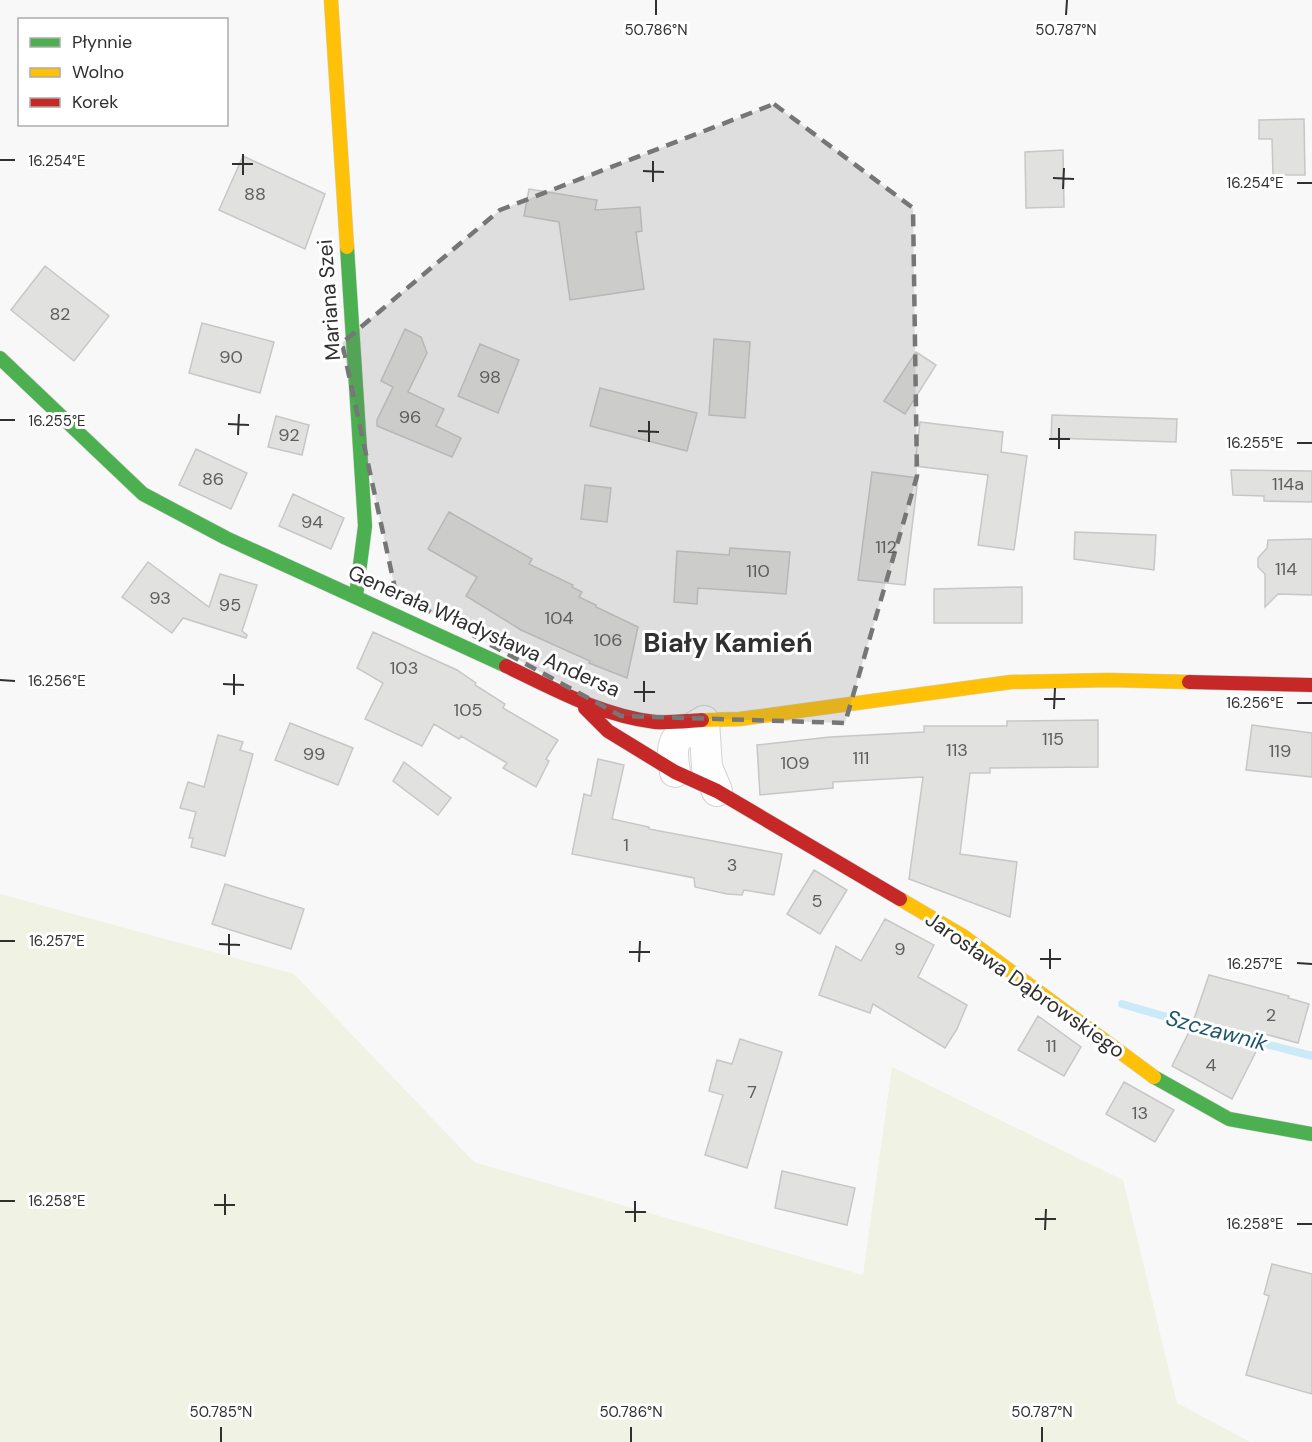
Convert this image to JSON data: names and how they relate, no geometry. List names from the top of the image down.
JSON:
{
  "streets": {
    "street": ["Mariana Szei", "Generała Władysława Andersa", "Jarosława Dąbrowskiego"]
  },
  "crossings": [
    ["Mariana Szei", "Generała Władysława Andersa"],
    ["Generała Władysława Andersa", "Jarosława Dąbrowskiego"]
  ],
  "districts": ["Biały Kamień"],
  "water": ["Szczawnik"],
  "house_numbers": [
    "88",
    "82",
    "90",
    "98",
    "96",
    "92",
    "86",
    "114a",
    "94",
    "112",
    "114",
    "110",
    "93",
    "95",
    "104",
    "106",
    "103",
    "105",
    "115",
    "113",
    "119",
    "99",
    "111",
    "109",
    "1",
    "3",
    "5",
    "9",
    "2",
    "11",
    "4",
    "7",
    "13"
  ],
  "legend": ["Płynnie", "Wolno", "Korek"],
  "coordinates": [
    "50.786°N",
    "50.787°N",
    "16.254°E",
    "16.255°E",
    "16.256°E",
    "16.257°E",
    "16.258°E",
    "50.785°N"
  ]
}
